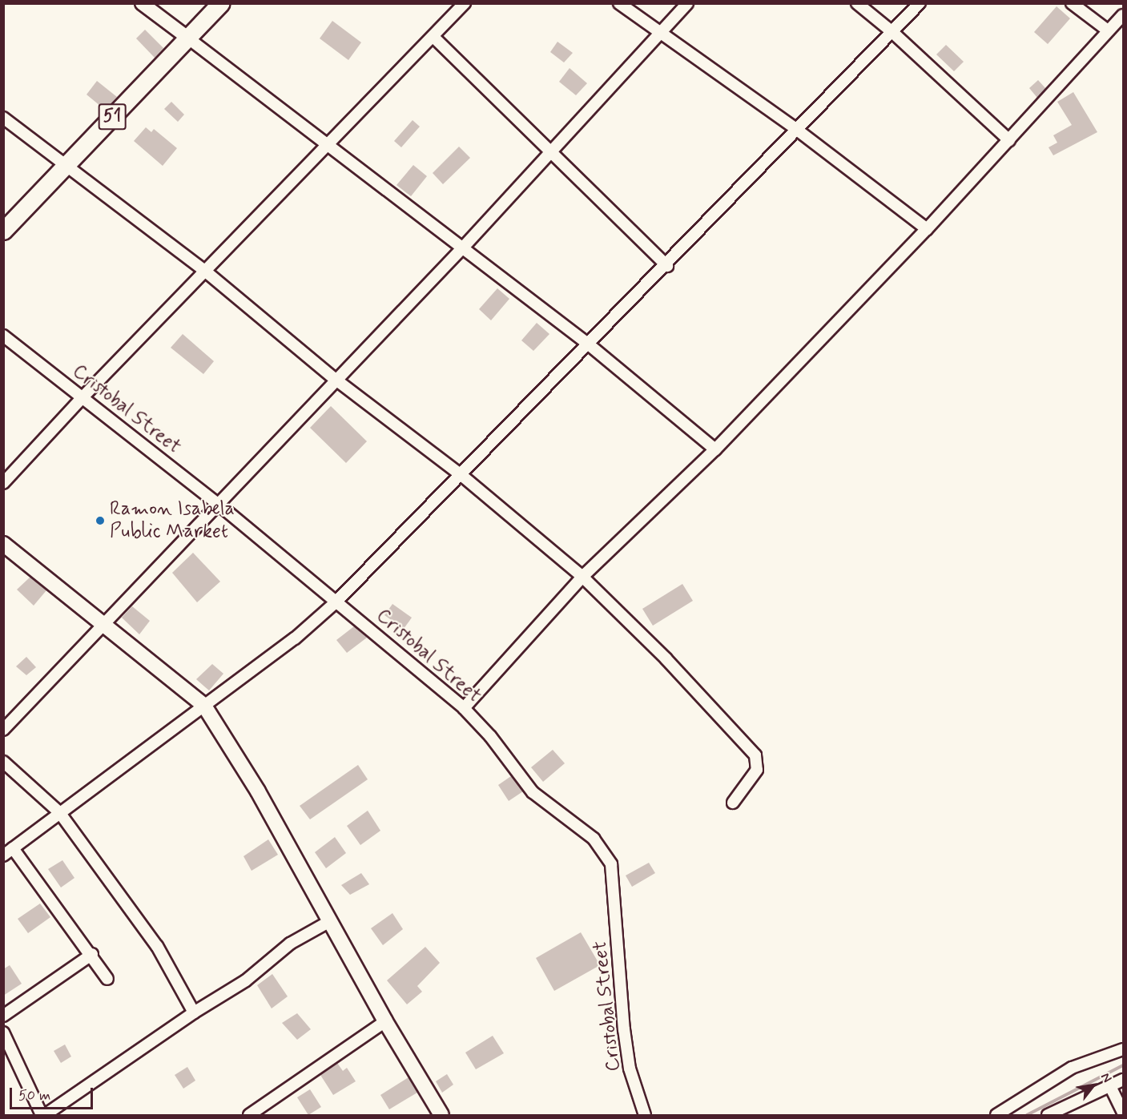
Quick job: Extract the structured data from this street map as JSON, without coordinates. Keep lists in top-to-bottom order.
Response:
{
  "streets": {
    "highway": ["51"],
    "street": ["Cristobal Street"]
  },
  "places": ["Ramon Isabela Public Market"],
  "scale_bar": "50 m",
  "north": "top right"
}
